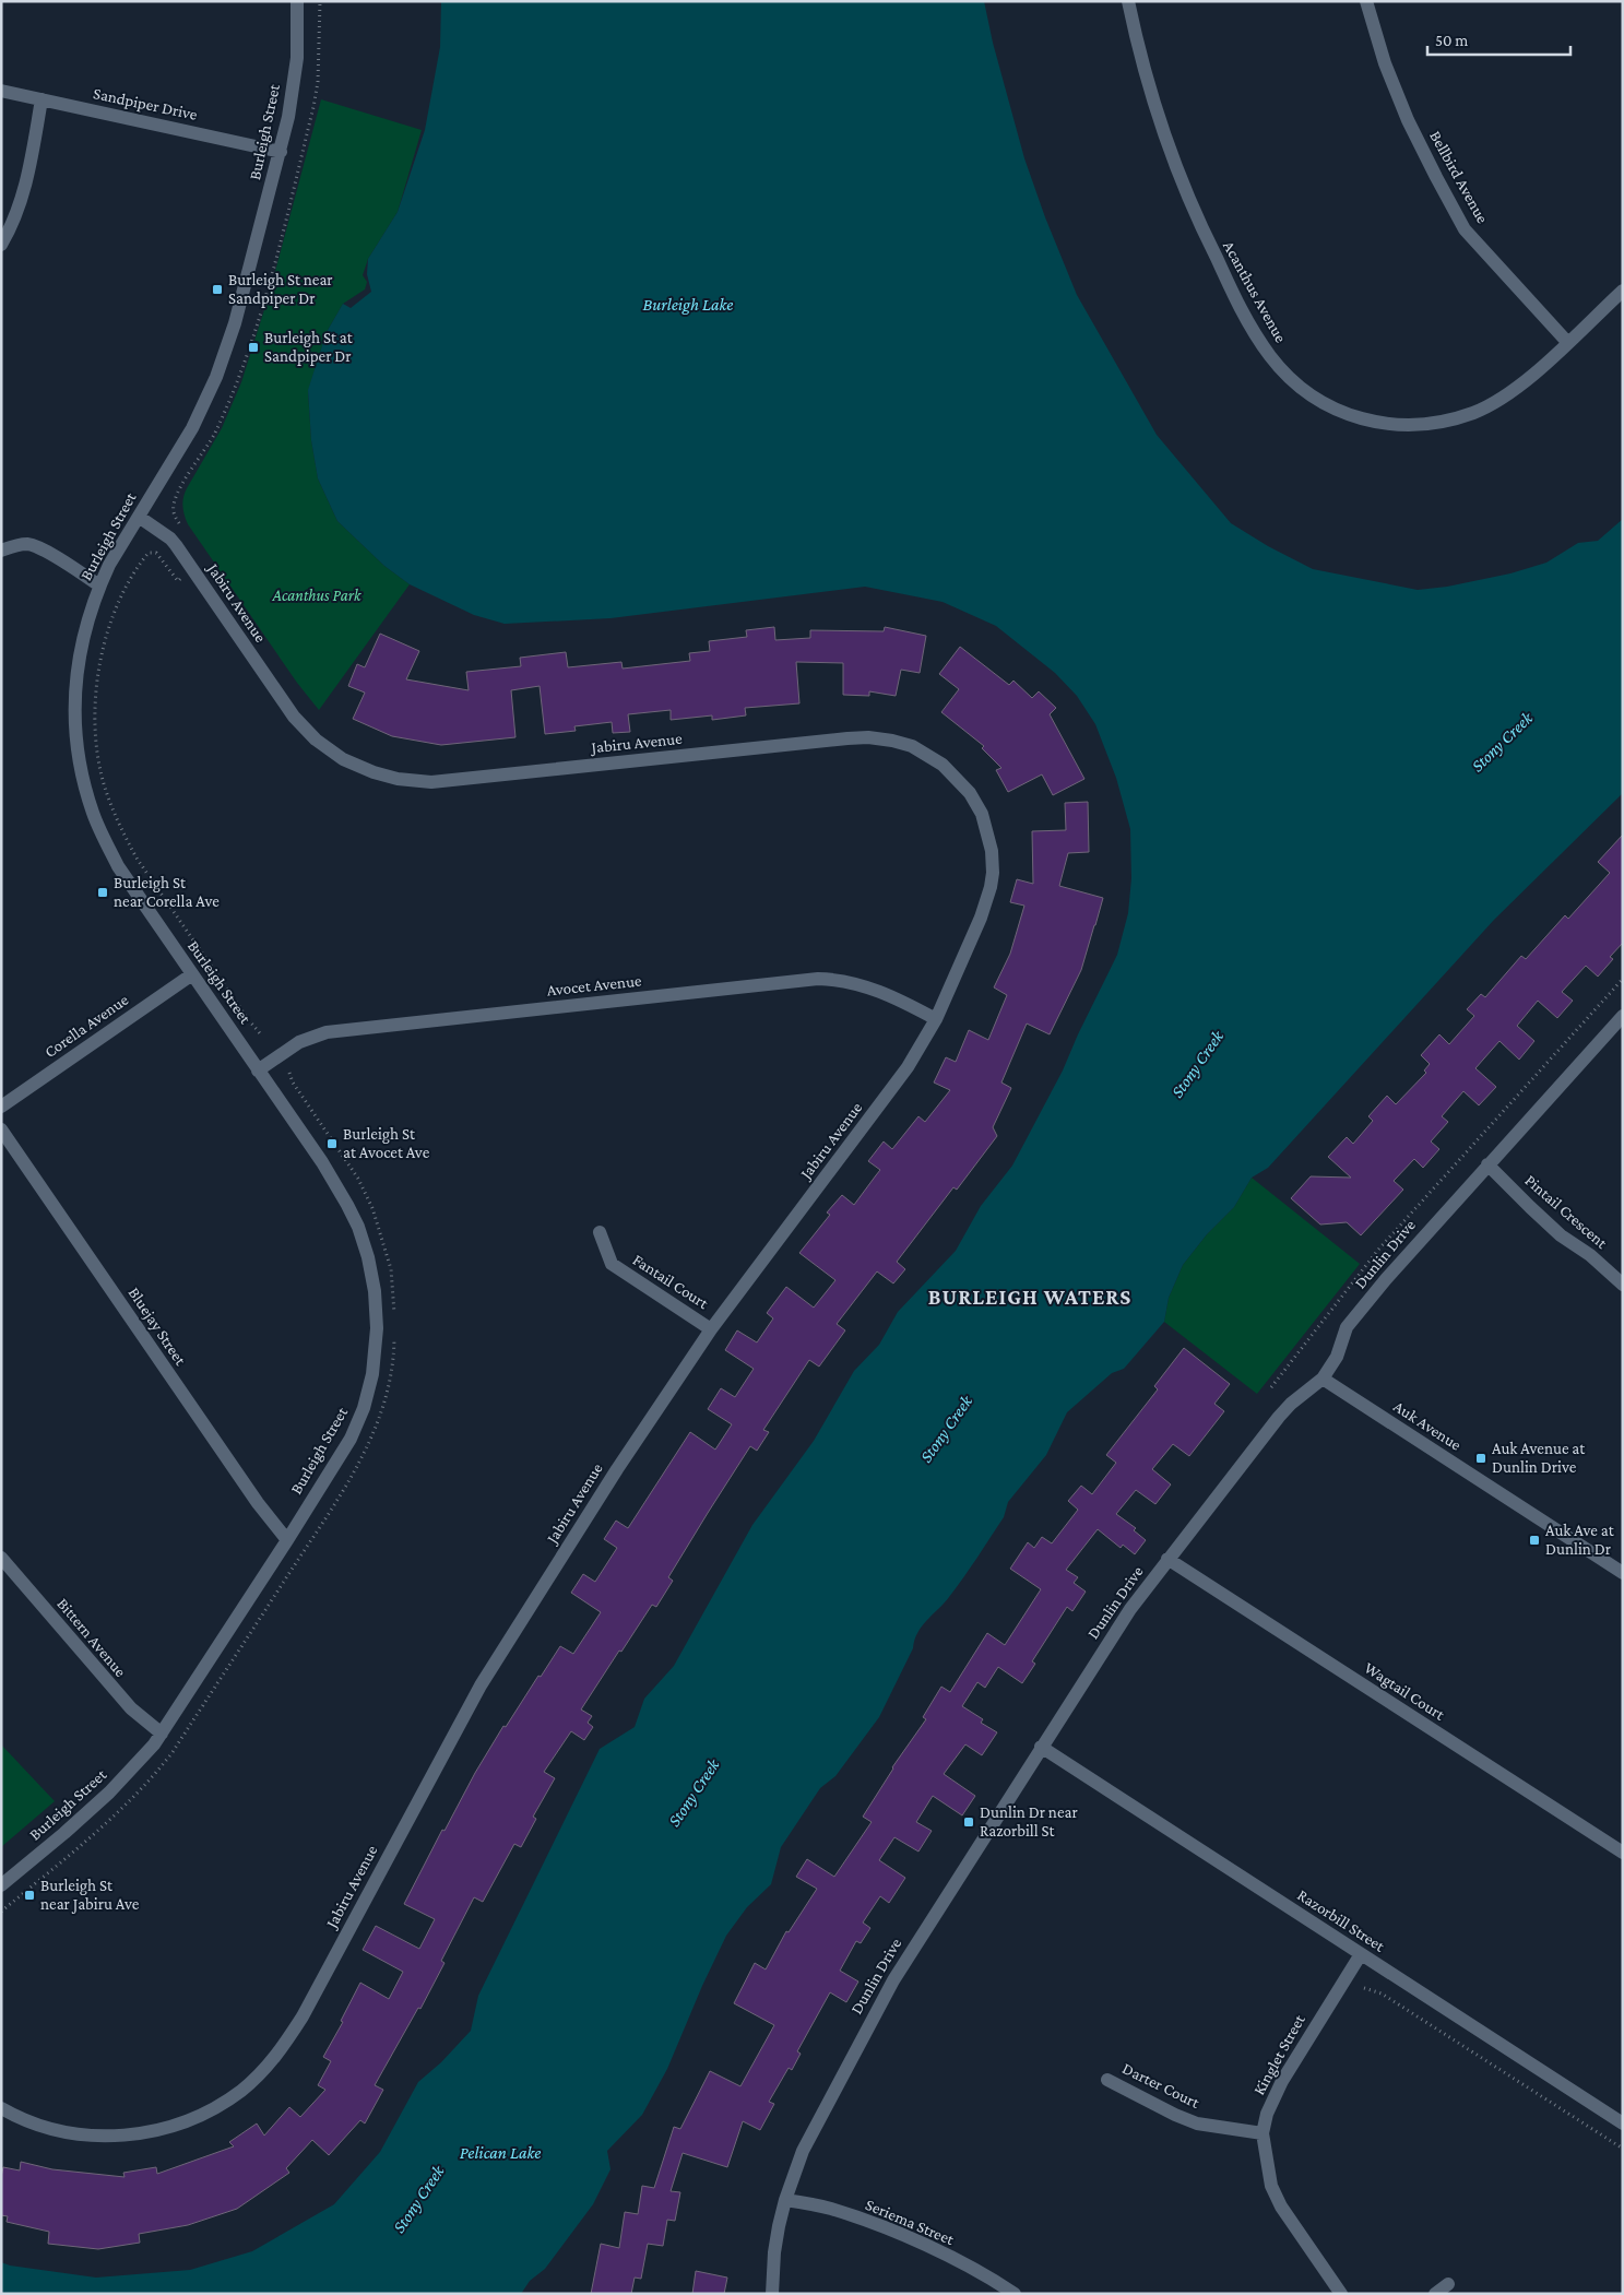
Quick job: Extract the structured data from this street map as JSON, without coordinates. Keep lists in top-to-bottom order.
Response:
{
  "streets": {
    "street": [
      "Sandpiper Drive",
      "Burleigh Street",
      "Bellbird Avenue",
      "Acanthus Avenue",
      "Jabiru Avenue",
      "Avocet Avenue",
      "Corella Avenue",
      "Pintail Crescent",
      "Dunlin Drive",
      "Fantail Court",
      "Bluejay Street",
      "Auk Avenue",
      "Bittern Avenue",
      "Wagtail Court",
      "Razorbill Street",
      "Kinglet Street",
      "Darter Court",
      "Seriema Street"
    ]
  },
  "crossings": [
    ["Sandpiper Drive", "Burleigh Street"],
    ["Burleigh Street", "Jabiru Avenue"],
    ["Burleigh Street", "Avocet Avenue"],
    ["Burleigh Street", "Corella Avenue"],
    ["Burleigh Street", "Bluejay Street"],
    ["Burleigh Street", "Bittern Avenue"],
    ["Bellbird Avenue", "Acanthus Avenue"],
    ["Jabiru Avenue", "Avocet Avenue"],
    ["Jabiru Avenue", "Fantail Court"],
    ["Pintail Crescent", "Dunlin Drive"],
    ["Dunlin Drive", "Auk Avenue"],
    ["Dunlin Drive", "Wagtail Court"],
    ["Dunlin Drive", "Razorbill Street"],
    ["Dunlin Drive", "Seriema Street"],
    ["Razorbill Street", "Kinglet Street"],
    ["Kinglet Street", "Darter Court"]
  ],
  "districts": ["BURLEIGH WATERS"],
  "water": ["Burleigh Lake", "Stony Creek", "Pelican Lake"],
  "parks": ["Acanthus Park"],
  "places": {
    "transit": [
      "Burleigh St near Sandpiper Dr",
      "Burleigh St at Sandpiper Dr",
      "Burleigh St near Corella Ave",
      "Burleigh St at Avocet Ave",
      "Auk Avenue at Dunlin Drive",
      "Auk Ave at Dunlin Dr",
      "Dunlin Dr near Razorbill St",
      "Burleigh St near Jabiru Ave"
    ]
  },
  "scale_bar": "50 m"
}
